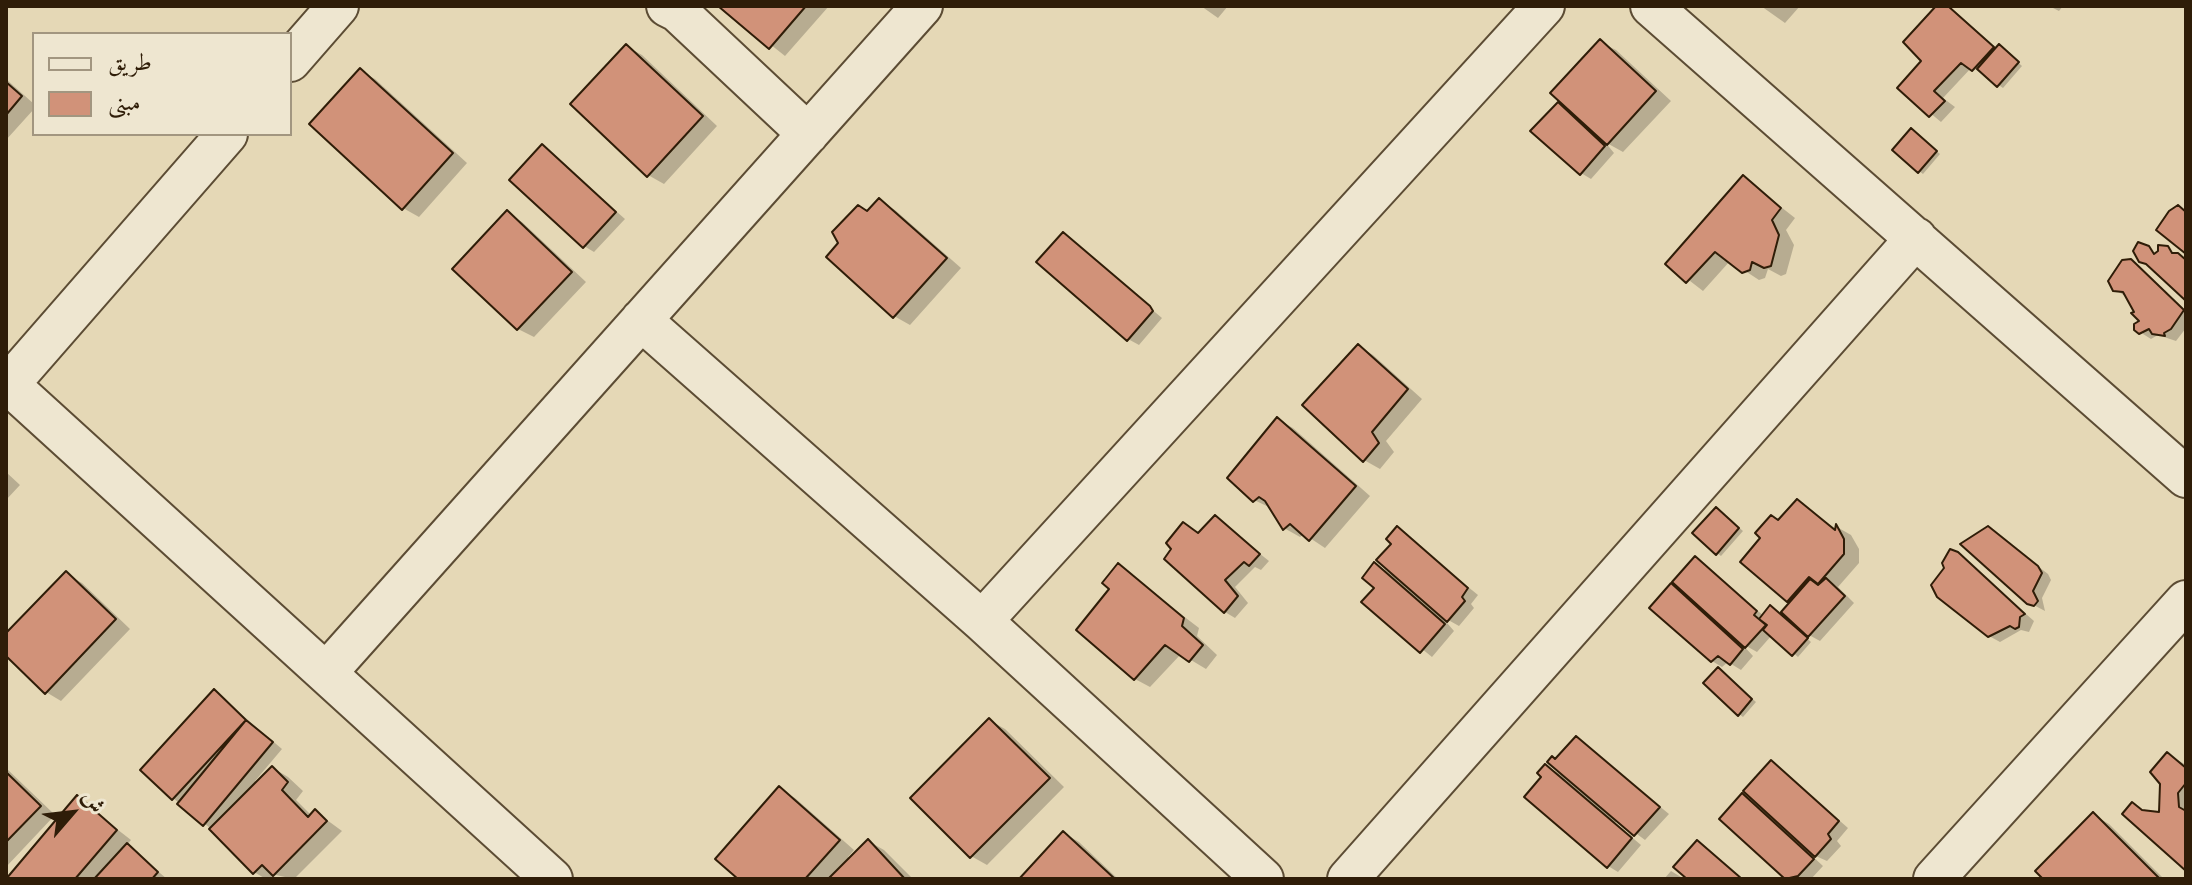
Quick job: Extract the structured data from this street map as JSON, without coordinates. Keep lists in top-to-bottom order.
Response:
{
  "legend": ["طريق", "مبنى"],
  "north": "top right"
}
